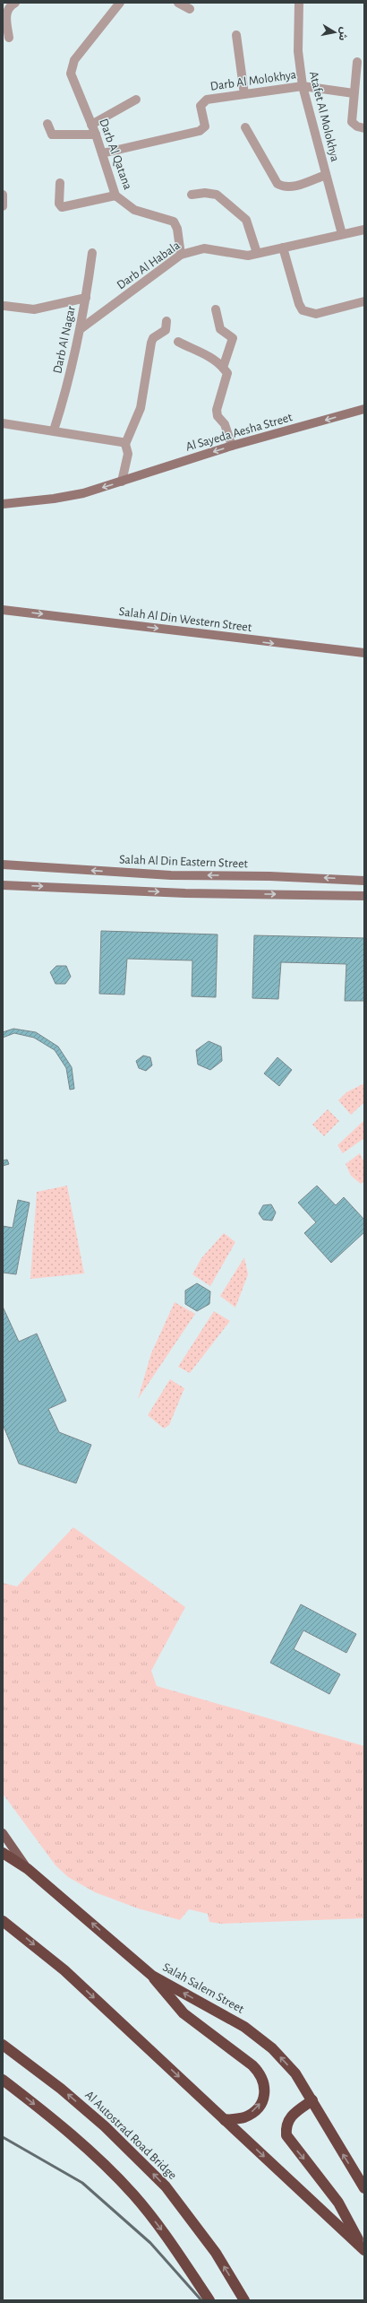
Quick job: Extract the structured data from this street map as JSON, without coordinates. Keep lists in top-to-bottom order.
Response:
{
  "streets": {
    "highway": ["Salah Salem Street", "Al Autostrad Road Bridge"],
    "main road": ["Al Sayeda Aesha Street", "Salah Al Din Western Street", "Salah Al Din Eastern Street"],
    "street": [
      "Darb Al Molokhya",
      "Atafet Al Molokhya",
      "Darb Al Qatana",
      "Darb Al Habala",
      "Darb Al Nagar"
    ]
  },
  "crossings": [
    ["Darb Al Molokhya", "Atafet Al Molokhya"],
    ["Darb Al Molokhya", "Darb Al Qatana"],
    ["Atafet Al Molokhya", "Darb Al Habala"],
    ["Darb Al Qatana", "Darb Al Habala"],
    ["Darb Al Habala", "Darb Al Nagar"]
  ],
  "one_way": ["Al Sayeda Aesha Street", "Salah Al Din Western Street", "Salah Salem Street"],
  "north": "right"
}
